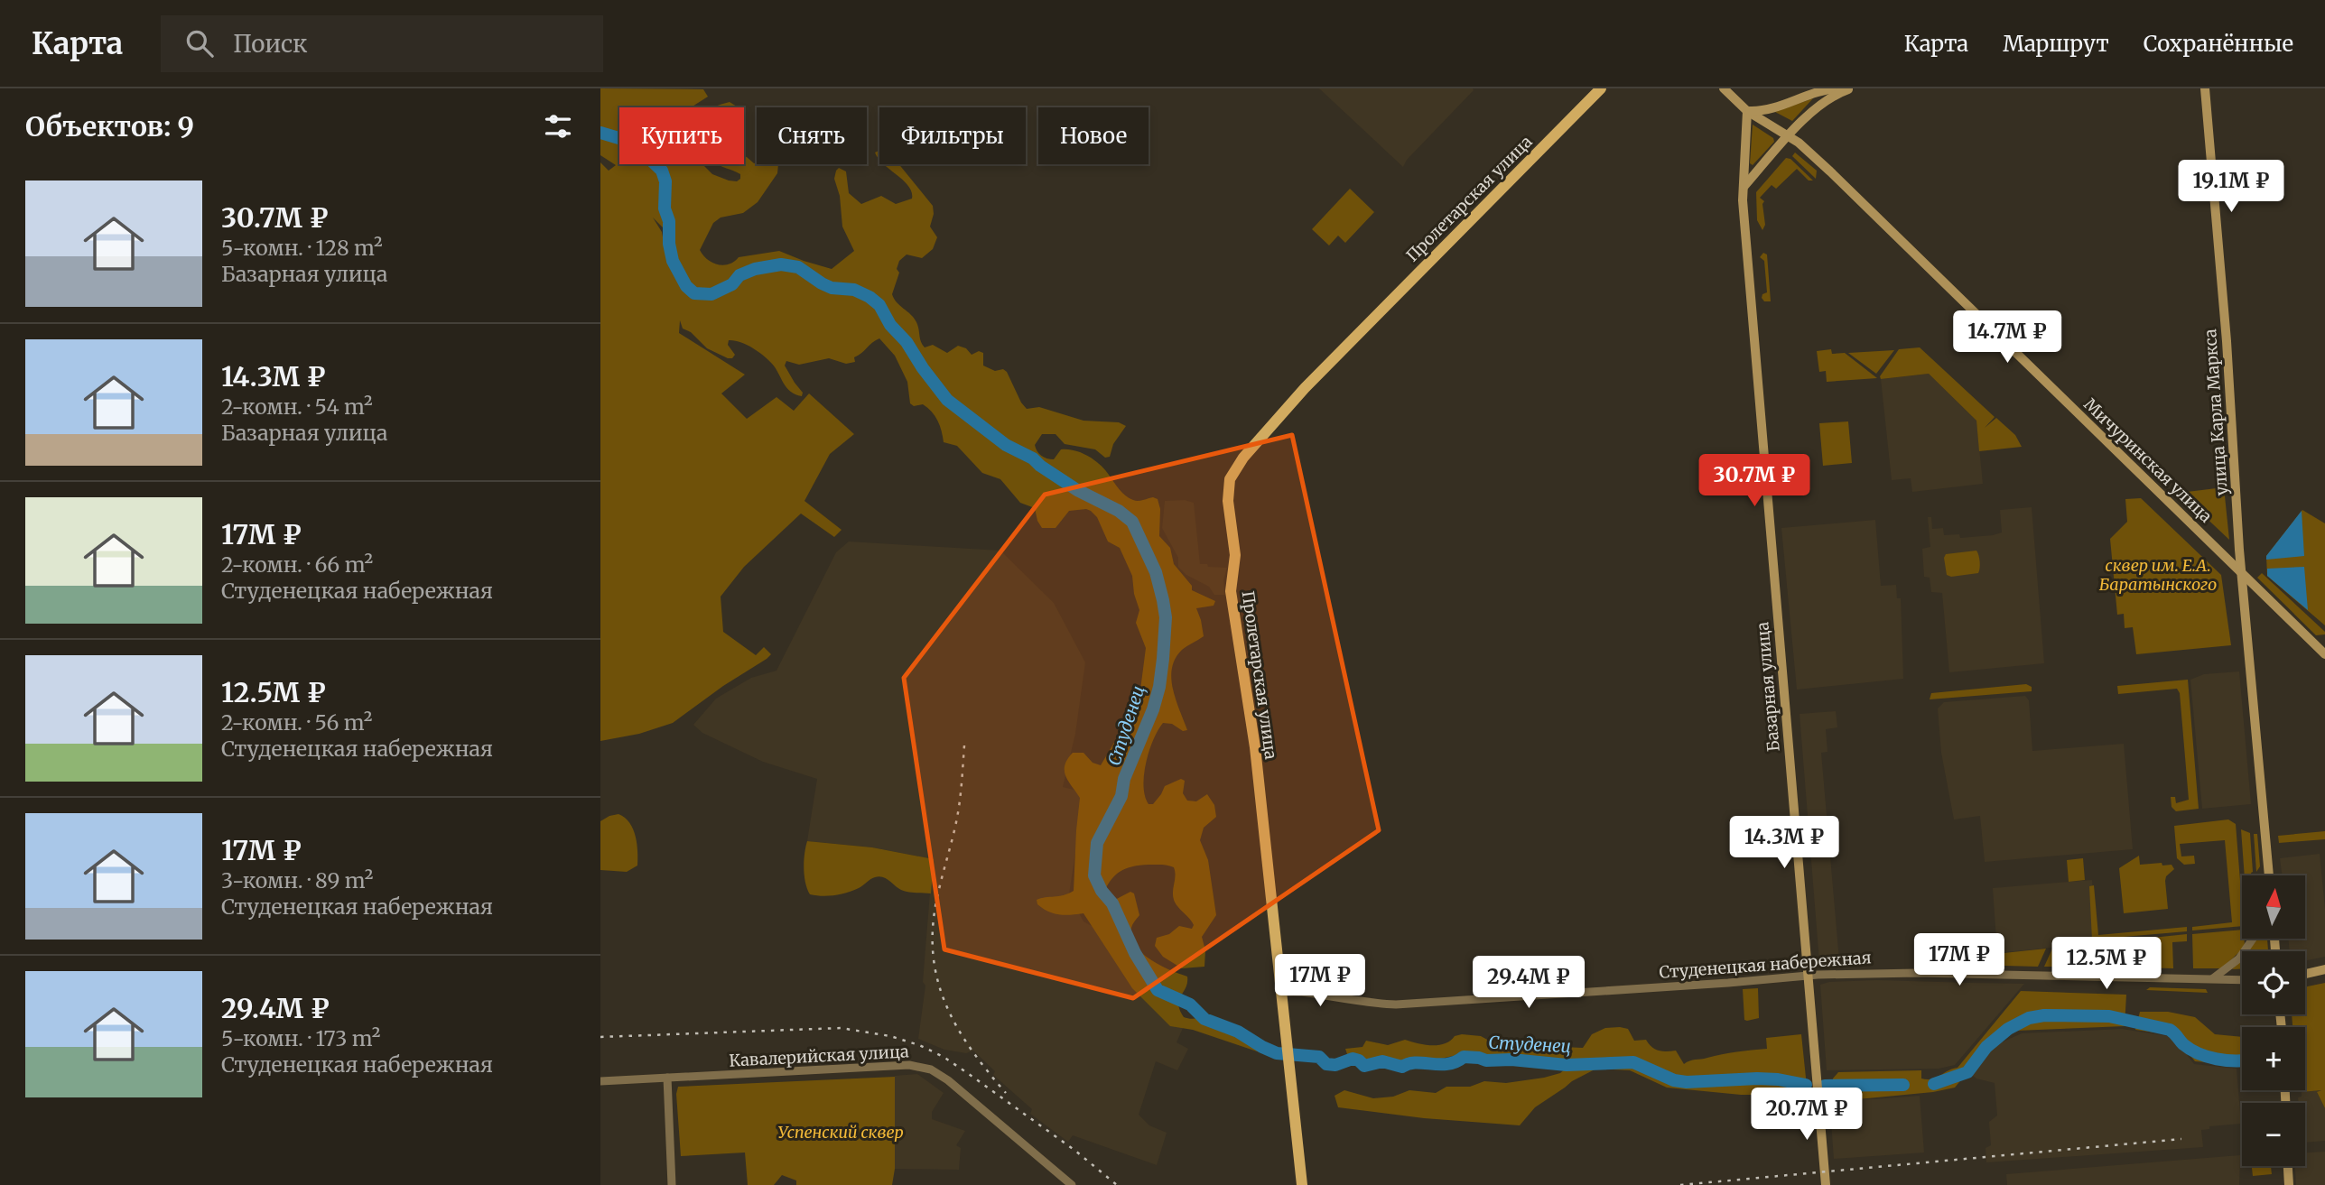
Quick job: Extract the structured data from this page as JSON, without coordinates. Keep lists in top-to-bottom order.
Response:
{
  "streets": {
    "main road": [
      "Пролетарская улица",
      "улица Карла Маркса",
      "Мичуринская улица",
      "Базарная улица"
    ],
    "street": ["Студенецкая набережная", "Кавалерийская улица"]
  },
  "crossings": [
    ["Пролетарская улица", "Студенецкая набережная"],
    ["улица Карла Маркса", "Мичуринская улица"],
    ["Мичуринская улица", "Базарная улица"],
    ["Базарная улица", "Студенецкая набережная"]
  ],
  "water": ["Студенец"],
  "parks": ["сквер им. Е.А. Баратынского", "Успенский сквер"],
  "north": "top",
  "page": {
    "header": "Карта",
    "search": "Поиск",
    "nav": ["Карта", "Маршрут", "Сохранённые"],
    "heading": "Объектов: 9",
    "chip": [
      "Купить",
      "Снять",
      "Фильтры",
      "Новое"
    ],
    "price": [
      "19.1M ₽",
      "14.7M ₽",
      "30.7M ₽",
      "14.3M ₽",
      "17M ₽",
      "12.5M ₽",
      "17M ₽",
      "29.4M ₽",
      "20.7M ₽"
    ],
    "list": [
      {
        "name": "30.7M ₽",
        "note": "5-комн. · 128 m² · Базарная улица"
      },
      {
        "name": "14.3M ₽",
        "note": "2-комн. · 54 m² · Базарная улица"
      },
      {
        "name": "17M ₽",
        "note": "2-комн. · 66 m² · Студенецкая набережная"
      },
      {
        "name": "12.5M ₽",
        "note": "2-комн. · 56 m² · Студенецкая набережная"
      },
      {
        "name": "17M ₽",
        "note": "3-комн. · 89 m² · Студенецкая набережная"
      },
      {
        "name": "29.4M ₽",
        "note": "5-комн. · 173 m² · Студенецкая набережная"
      }
    ],
    "map_buttons": ["+", "−"]
  }
}
